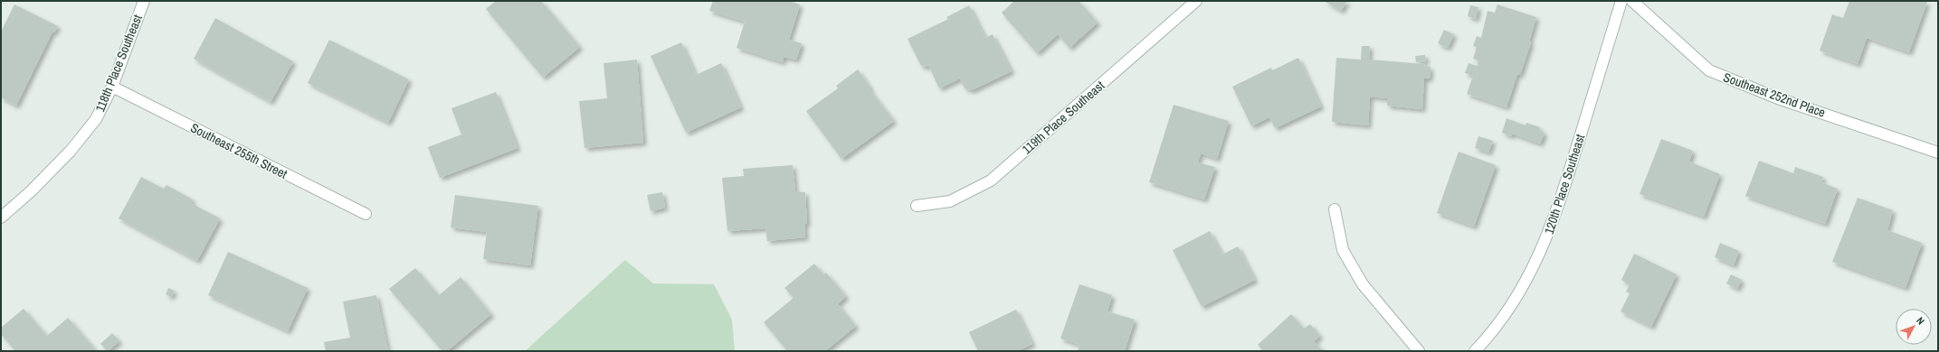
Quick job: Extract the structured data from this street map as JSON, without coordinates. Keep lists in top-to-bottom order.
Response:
{
  "streets": {
    "street": [
      "118th Place Southeast",
      "Southeast 252nd Place",
      "119th Place Southeast",
      "Southeast 255th Street",
      "120th Place Southeast"
    ]
  },
  "crossings": [
    ["118th Place Southeast", "Southeast 255th Street"]
  ],
  "north": "top right"
}
